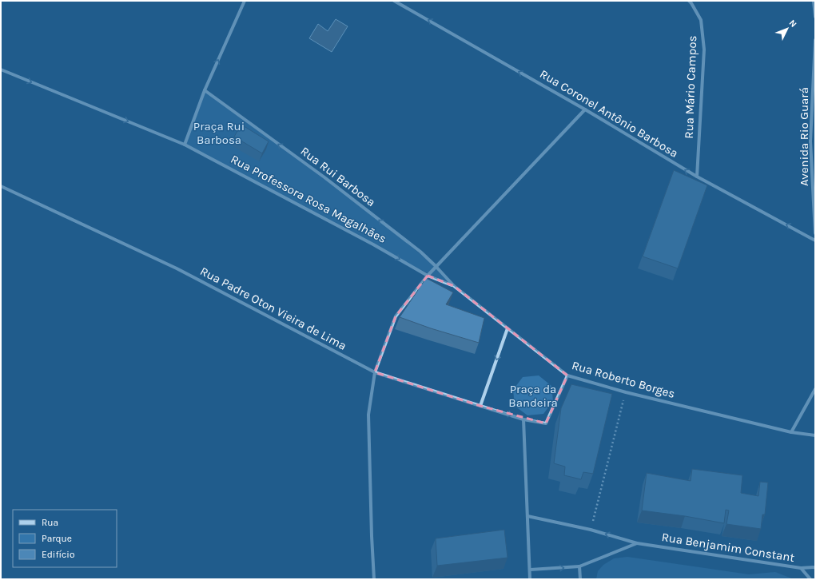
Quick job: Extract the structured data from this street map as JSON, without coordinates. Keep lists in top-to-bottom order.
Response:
{
  "streets": {
    "street": [
      "Rua Mário Campos",
      "Rua Coronel Antônio Barbosa",
      "Avenida Rio Guará",
      "Rua Rui Barbosa",
      "Rua Professora Rosa Magalhães",
      "Rua Padre Oton Vieira de Lima",
      "Rua Roberto Borges",
      "Rua Benjamim Constant"
    ]
  },
  "crossings": [
    ["Rua Mário Campos", "Rua Coronel Antônio Barbosa"],
    ["Rua Rui Barbosa", "Rua Professora Rosa Magalhães"],
    ["Rua Rui Barbosa", "Rua Roberto Borges"],
    ["Rua Professora Rosa Magalhães", "Rua Roberto Borges"],
    ["Rua Padre Oton Vieira de Lima", "Rua Roberto Borges"]
  ],
  "one_way": ["Rua Coronel Antônio Barbosa", "Rua Rui Barbosa", "Rua Professora Rosa Magalhães"],
  "parks": ["Praça Rui Barbosa", "Praça da Bandeira"],
  "legend": ["Rua", "Parque", "Edifício"],
  "north": "top right"
}
